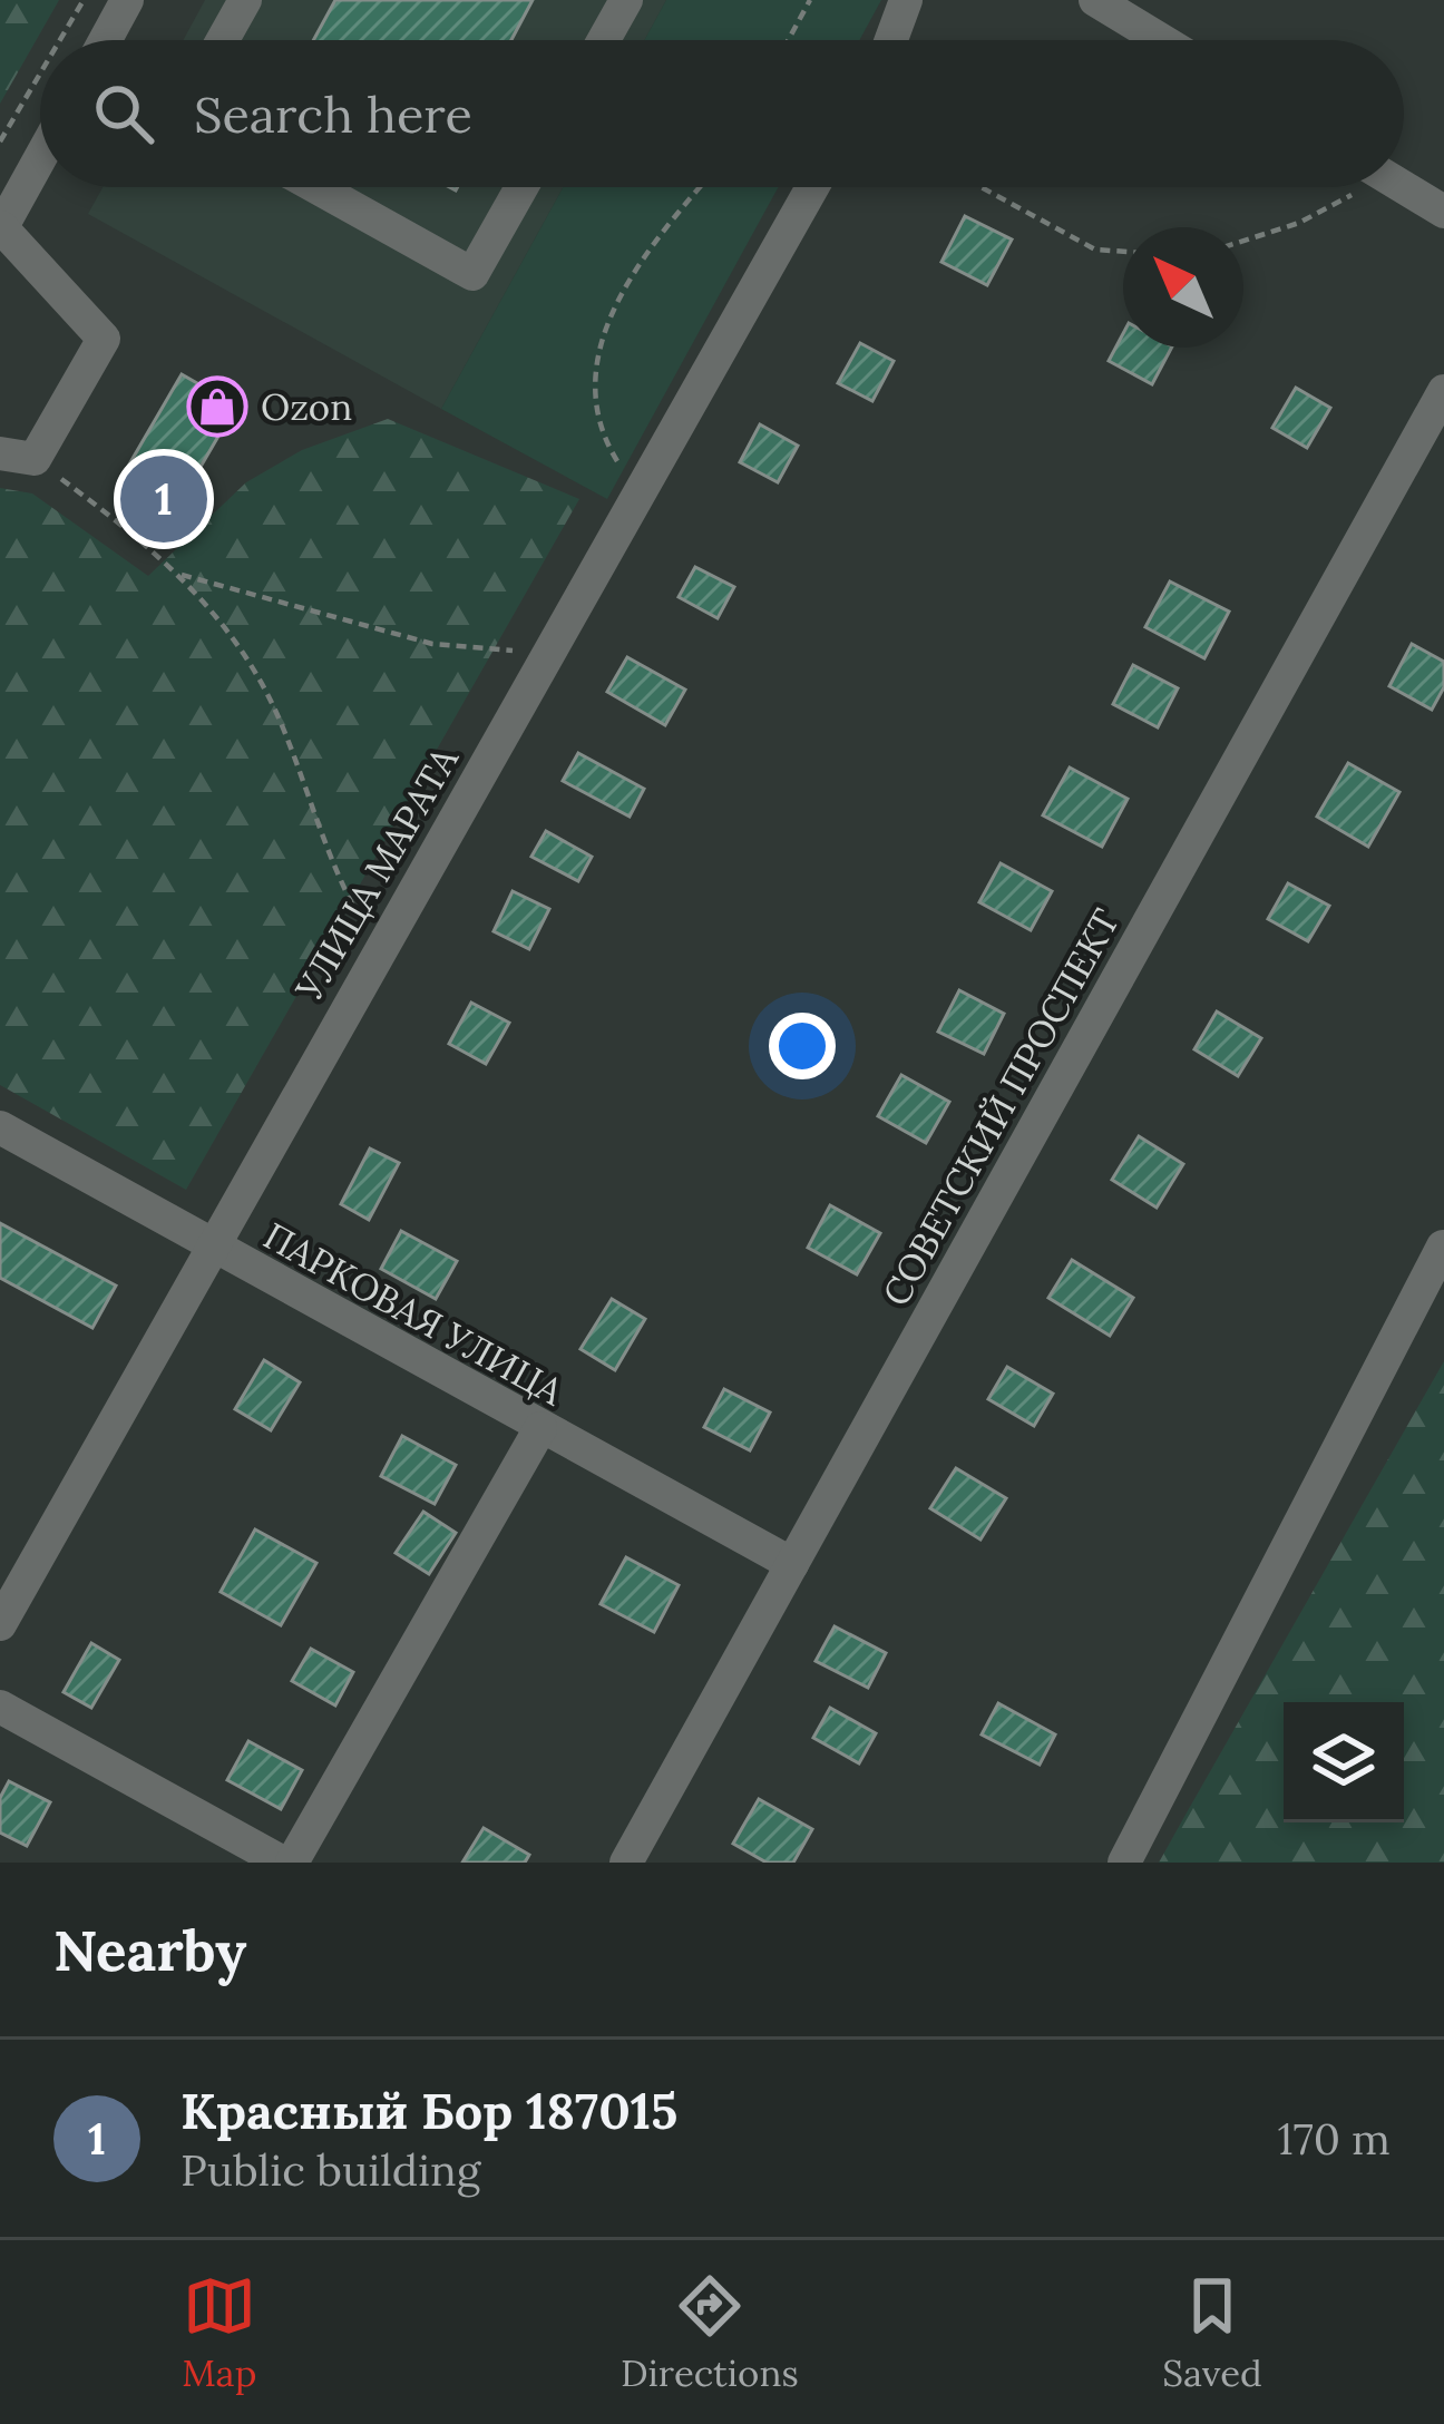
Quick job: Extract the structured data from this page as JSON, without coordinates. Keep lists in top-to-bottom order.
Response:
{
  "streets": {
    "street": ["УЛИЦА МАРАТА", "СОВЕТСКИЙ ПРОСПЕКТ", "ПАРКОВАЯ УЛИЦА"]
  },
  "crossings": [
    ["УЛИЦА МАРАТА", "ПАРКОВАЯ УЛИЦА"],
    ["СОВЕТСКИЙ ПРОСПЕКТ", "ПАРКОВАЯ УЛИЦА"]
  ],
  "places": {
    "shop": ["Ozon"]
  },
  "north": "top left",
  "page": {
    "search": "Search here",
    "pins": "1",
    "heading": "Nearby",
    "list": [
      {
        "mark": "1",
        "name": "Красный Бор 187015",
        "note": "Public building",
        "value": "170 m"
      }
    ],
    "nav": ["Map", "Directions", "Saved"]
  }
}
